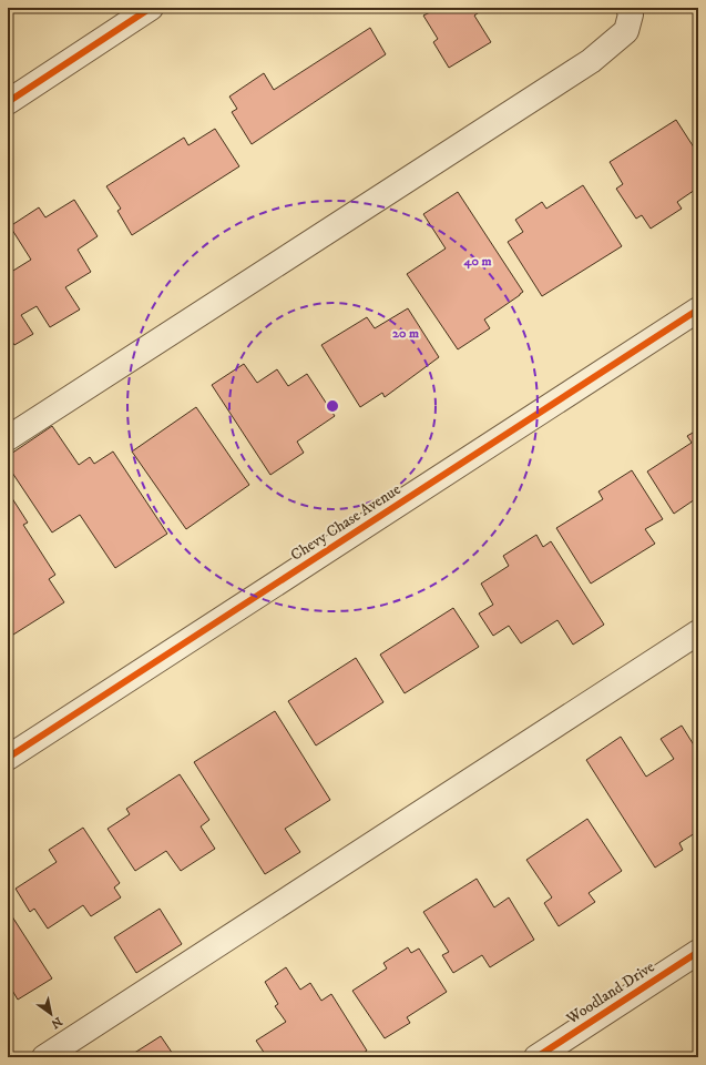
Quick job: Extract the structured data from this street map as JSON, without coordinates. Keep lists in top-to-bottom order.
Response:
{
  "streets": {
    "street": ["Chevy Chase Avenue", "Woodland Drive"]
  },
  "north": "bottom right",
  "rings": ["40 m", "20 m"]
}
